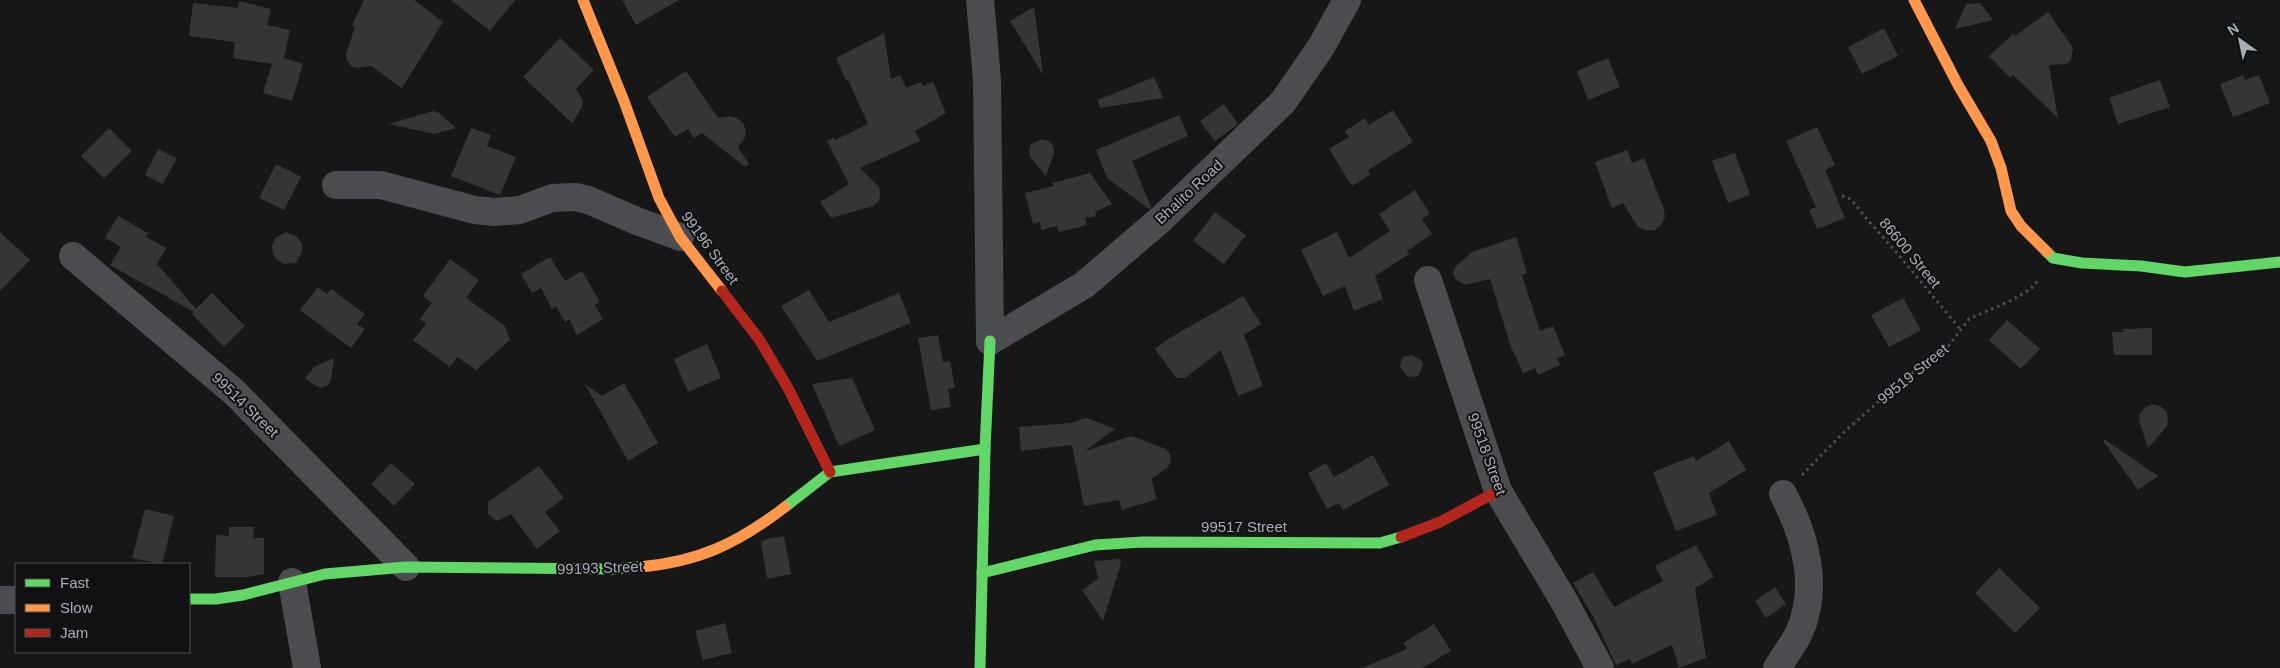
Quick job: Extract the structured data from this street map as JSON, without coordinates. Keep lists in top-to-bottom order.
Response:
{
  "streets": {
    "street": [
      "Bhalito Road",
      "99196 Street",
      "99514 Street",
      "99518 Street",
      "99517 Street",
      "99193 Street"
    ],
    "path": ["86600 Street", "99519 Street"]
  },
  "crossings": [
    ["99196 Street", "99193 Street"],
    ["86600 Street", "99519 Street"],
    ["99514 Street", "99193 Street"],
    ["99518 Street", "99517 Street"]
  ],
  "legend": ["Fast", "Slow", "Jam"],
  "north": "top left"
}
